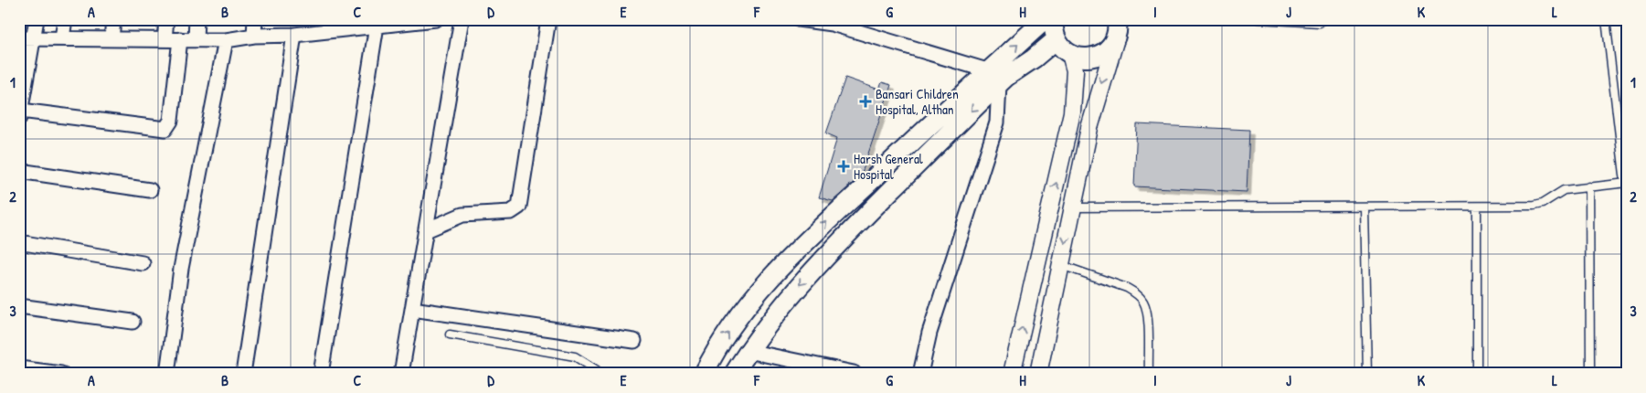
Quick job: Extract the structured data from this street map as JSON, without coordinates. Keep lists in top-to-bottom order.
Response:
{
  "places": {
    "health": ["Bansari Children Hospital, Althan", "Harsh General Hospital"]
  },
  "grid": {
    "columns": [
      "A",
      "B",
      "C",
      "D",
      "E",
      "F",
      "G",
      "H",
      "I",
      "J",
      "K",
      "L"
    ],
    "rows": ["1", "2", "3"]
  }
}
